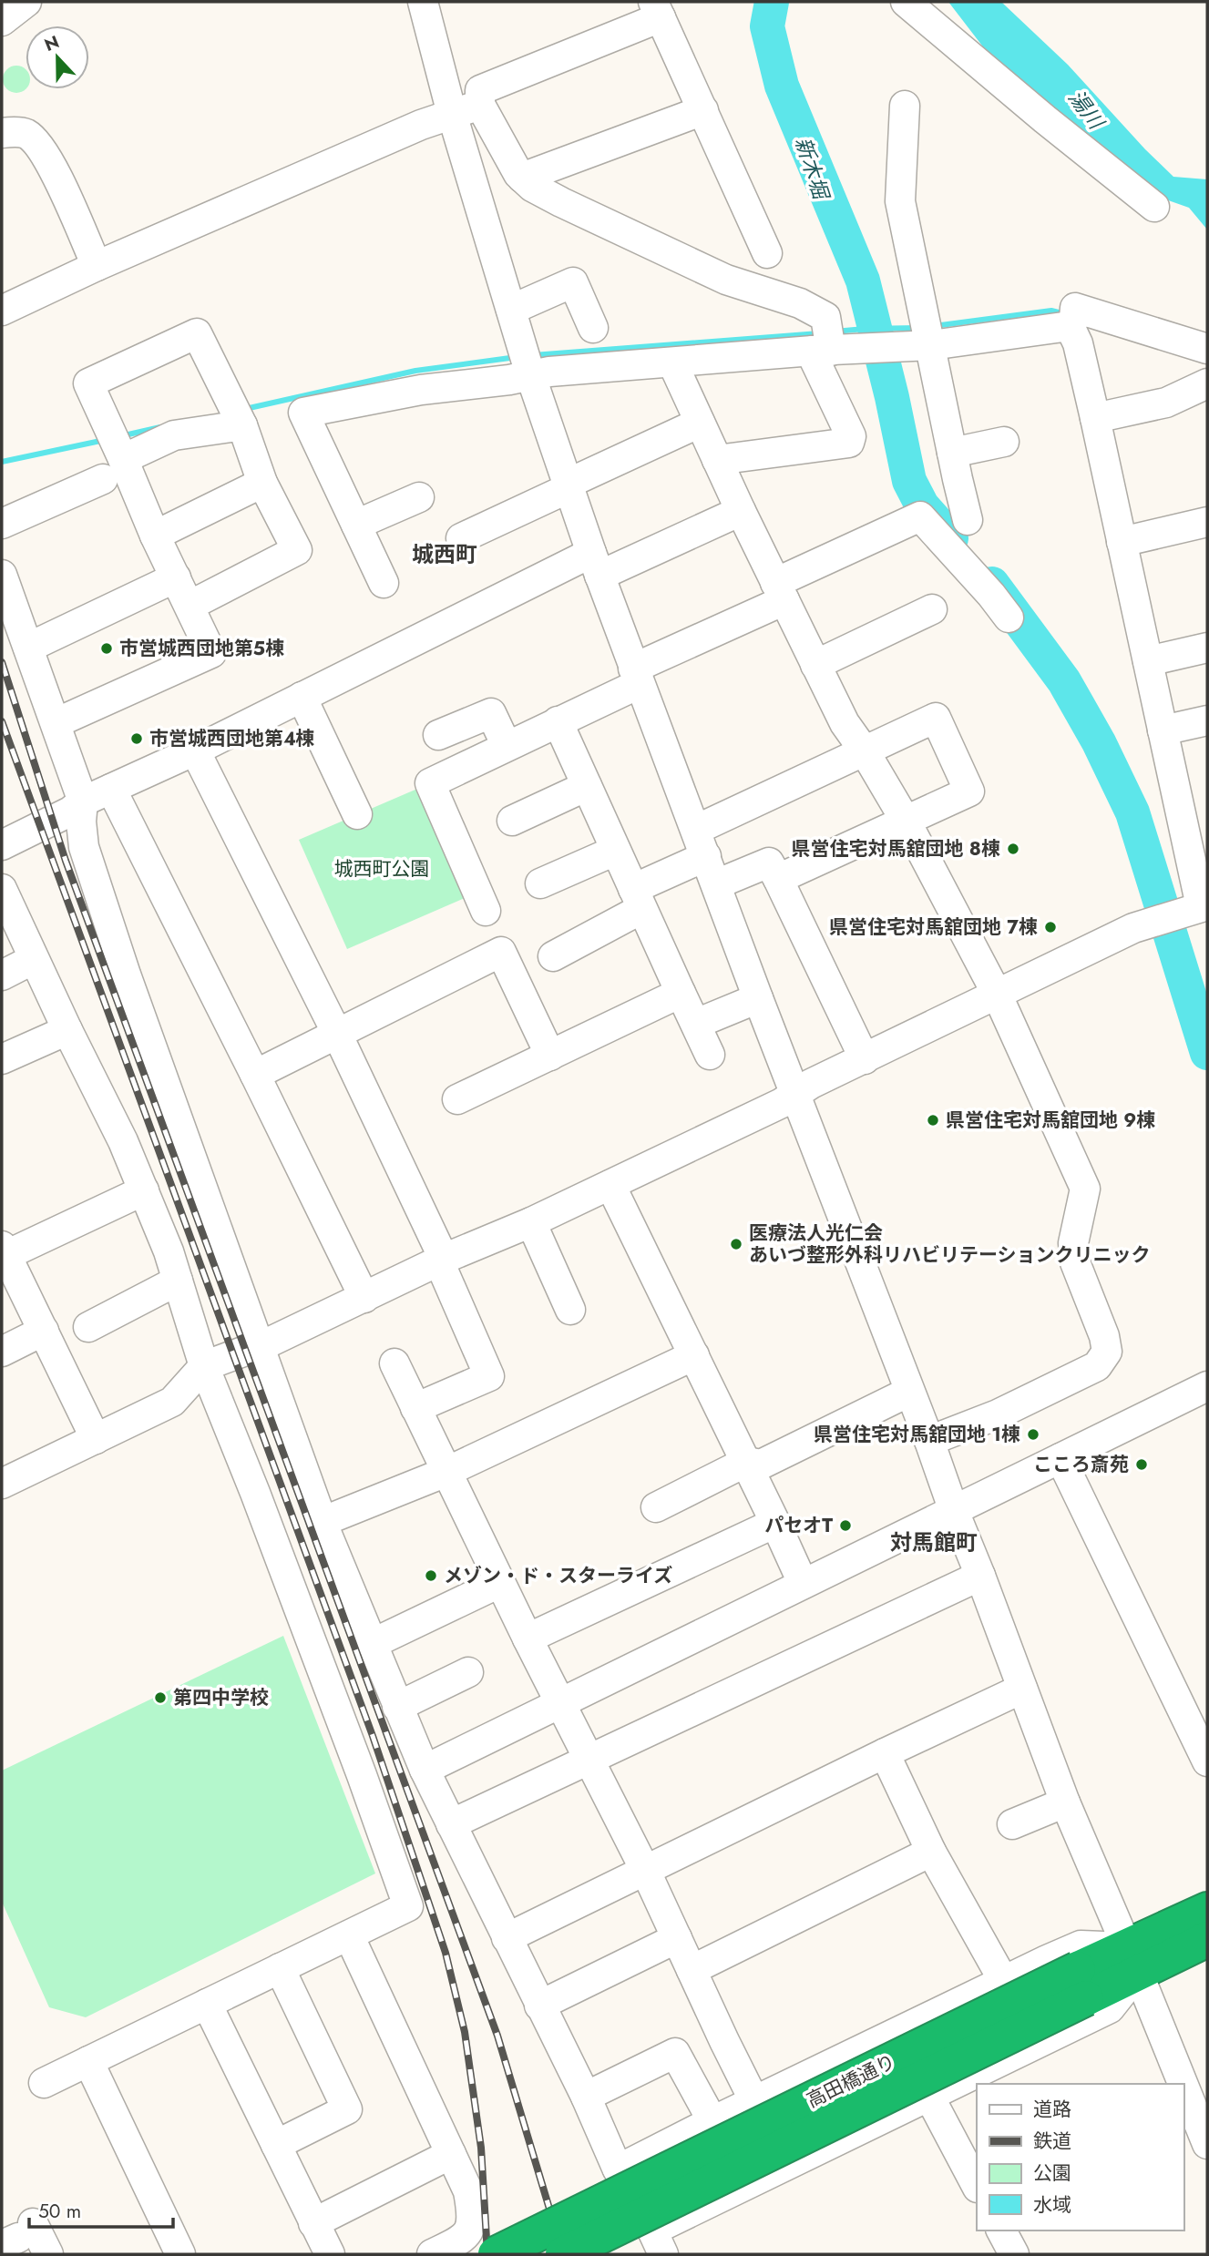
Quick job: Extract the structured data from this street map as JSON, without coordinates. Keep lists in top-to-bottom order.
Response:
{
  "streets": {
    "highway": ["高田橋通り"]
  },
  "districts": ["城西町", "対馬館町"],
  "water": ["湯川", "新木堀"],
  "parks": ["城西町公園"],
  "places": [
    "市営城西団地第５棟",
    "市営城西団地第４棟",
    "県営住宅対馬舘団地 8棟",
    "県営住宅対馬舘団地 7棟",
    "県営住宅対馬舘団地 9棟",
    "医療法人光仁会 あいづ整形外科リハビリテーションクリニック",
    "県営住宅対馬舘団地 1棟",
    "こころ斎苑",
    "パセオT",
    "メゾン・ド・スターライズ",
    "第四中学校"
  ],
  "legend": [
    "道路",
    "鉄道",
    "公園",
    "水域"
  ],
  "scale_bar": "50 m",
  "north": "top"
}
